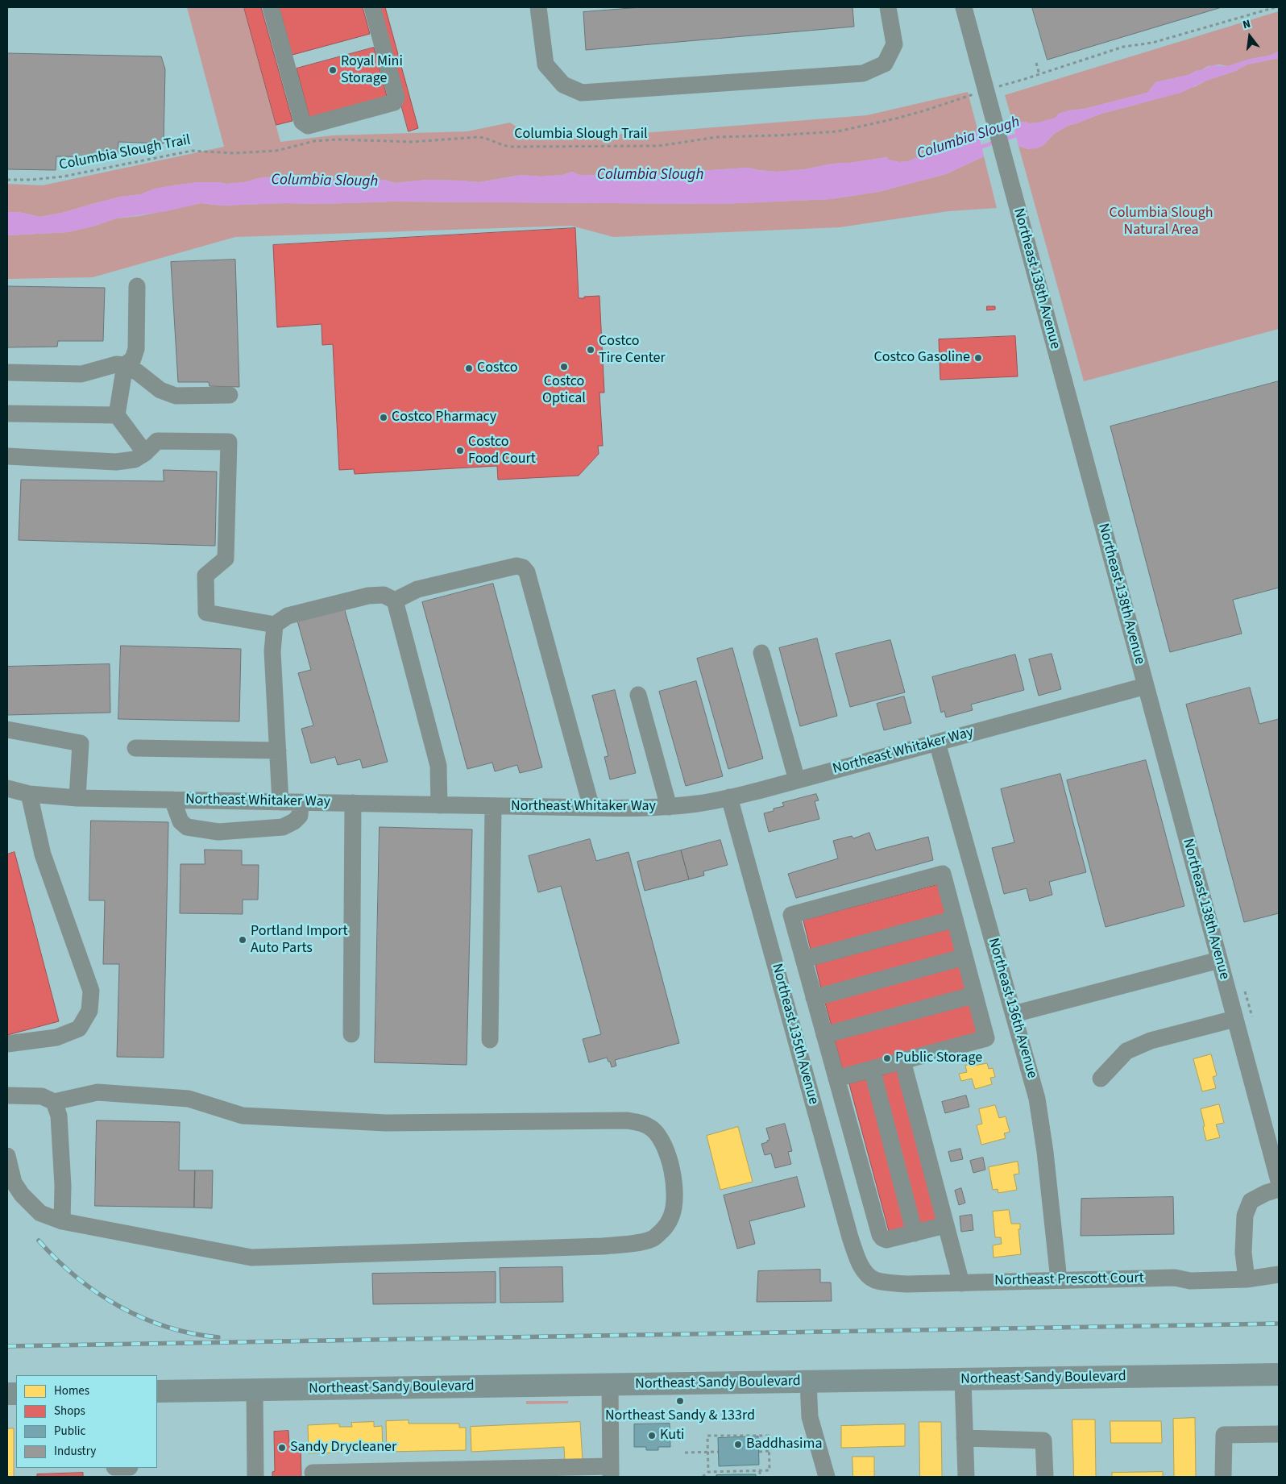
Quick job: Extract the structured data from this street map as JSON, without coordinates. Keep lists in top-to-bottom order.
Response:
{
  "streets": {
    "main road": ["Northeast Sandy Boulevard"],
    "street": [
      "Northeast 138th Avenue",
      "Northeast Whitaker Way",
      "Northeast 136th Avenue",
      "Northeast 135th Avenue",
      "Northeast Prescott Court"
    ],
    "path": ["Columbia Slough Trail"]
  },
  "crossings": [
    ["Columbia Slough Trail", "Northeast 138th Avenue"],
    ["Northeast 138th Avenue", "Northeast Whitaker Way"],
    ["Northeast Whitaker Way", "Northeast 136th Avenue"],
    ["Northeast Whitaker Way", "Northeast 135th Avenue"],
    ["Northeast 136th Avenue", "Northeast Prescott Court"],
    ["Northeast 135th Avenue", "Northeast Prescott Court"]
  ],
  "water": ["Columbia Slough"],
  "parks": ["Columbia Slough Natural Area"],
  "places": [
    "Royal Mini Storage",
    "Costco Tire Center",
    "Costco Gasoline",
    "Costco Optical",
    "Costco",
    "Costco Pharmacy",
    "Costco Food Court",
    "Portland Import Auto Parts",
    "Public Storage",
    "Northeast Sandy & 133rd",
    "Kuti",
    "Baddhasima",
    "Sandy Drycleaner"
  ],
  "legend": [
    "Homes",
    "Shops",
    "Public",
    "Industry"
  ],
  "north": "top"
}
